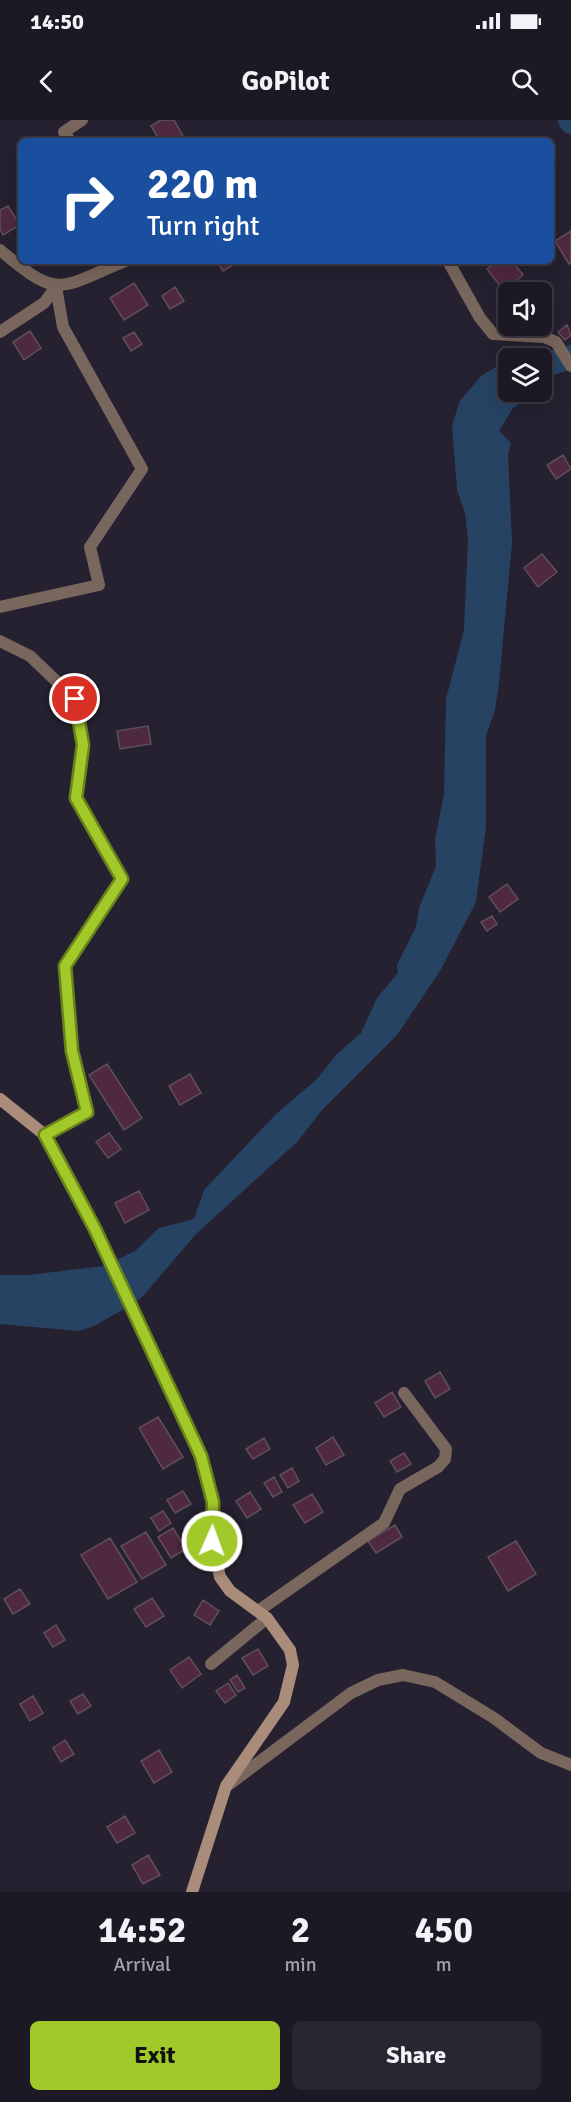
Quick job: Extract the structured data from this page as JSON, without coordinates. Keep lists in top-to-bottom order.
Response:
{
  "page": {
    "status": "14:50",
    "header": "GoPilot",
    "turn": ["220 m", "Turn right"],
    "eta": [
      "14:52",
      "Arrival",
      "2",
      "min",
      "450",
      "m"
    ],
    "buttons": ["Exit", "Share"]
  }
}
